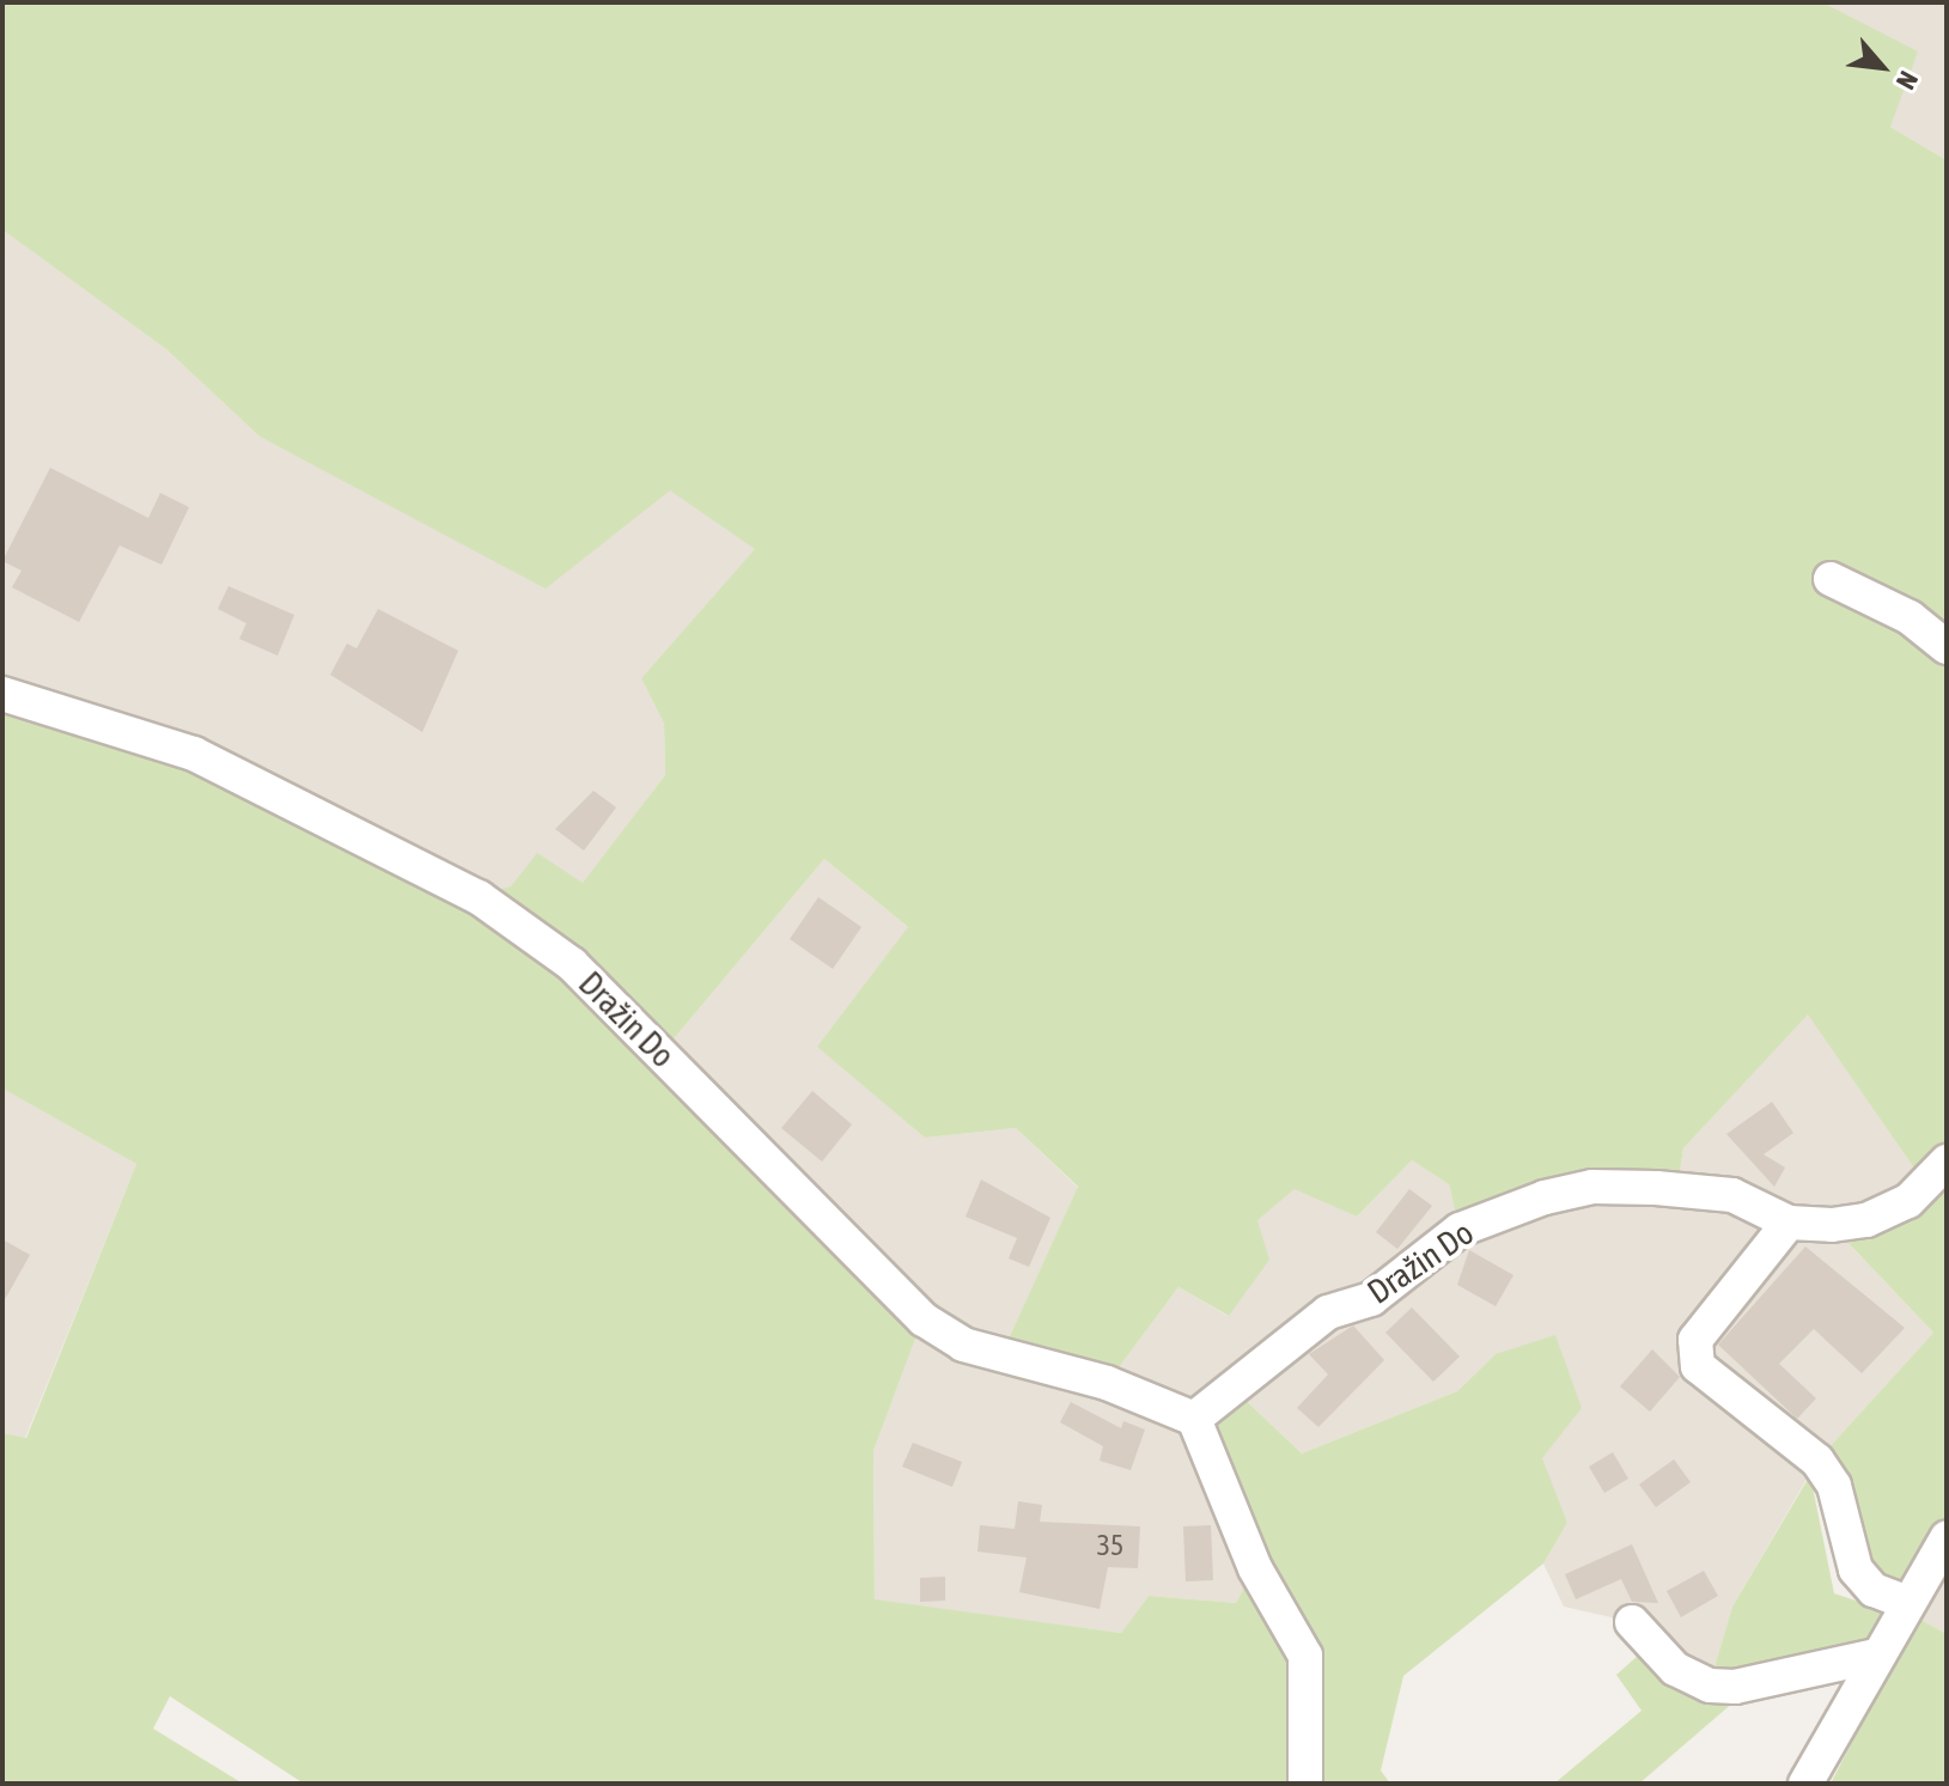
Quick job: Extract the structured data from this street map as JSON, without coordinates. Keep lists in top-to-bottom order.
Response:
{
  "streets": {
    "street": ["Dražin Do"]
  },
  "house_numbers": ["35"],
  "north": "bottom right"
}
